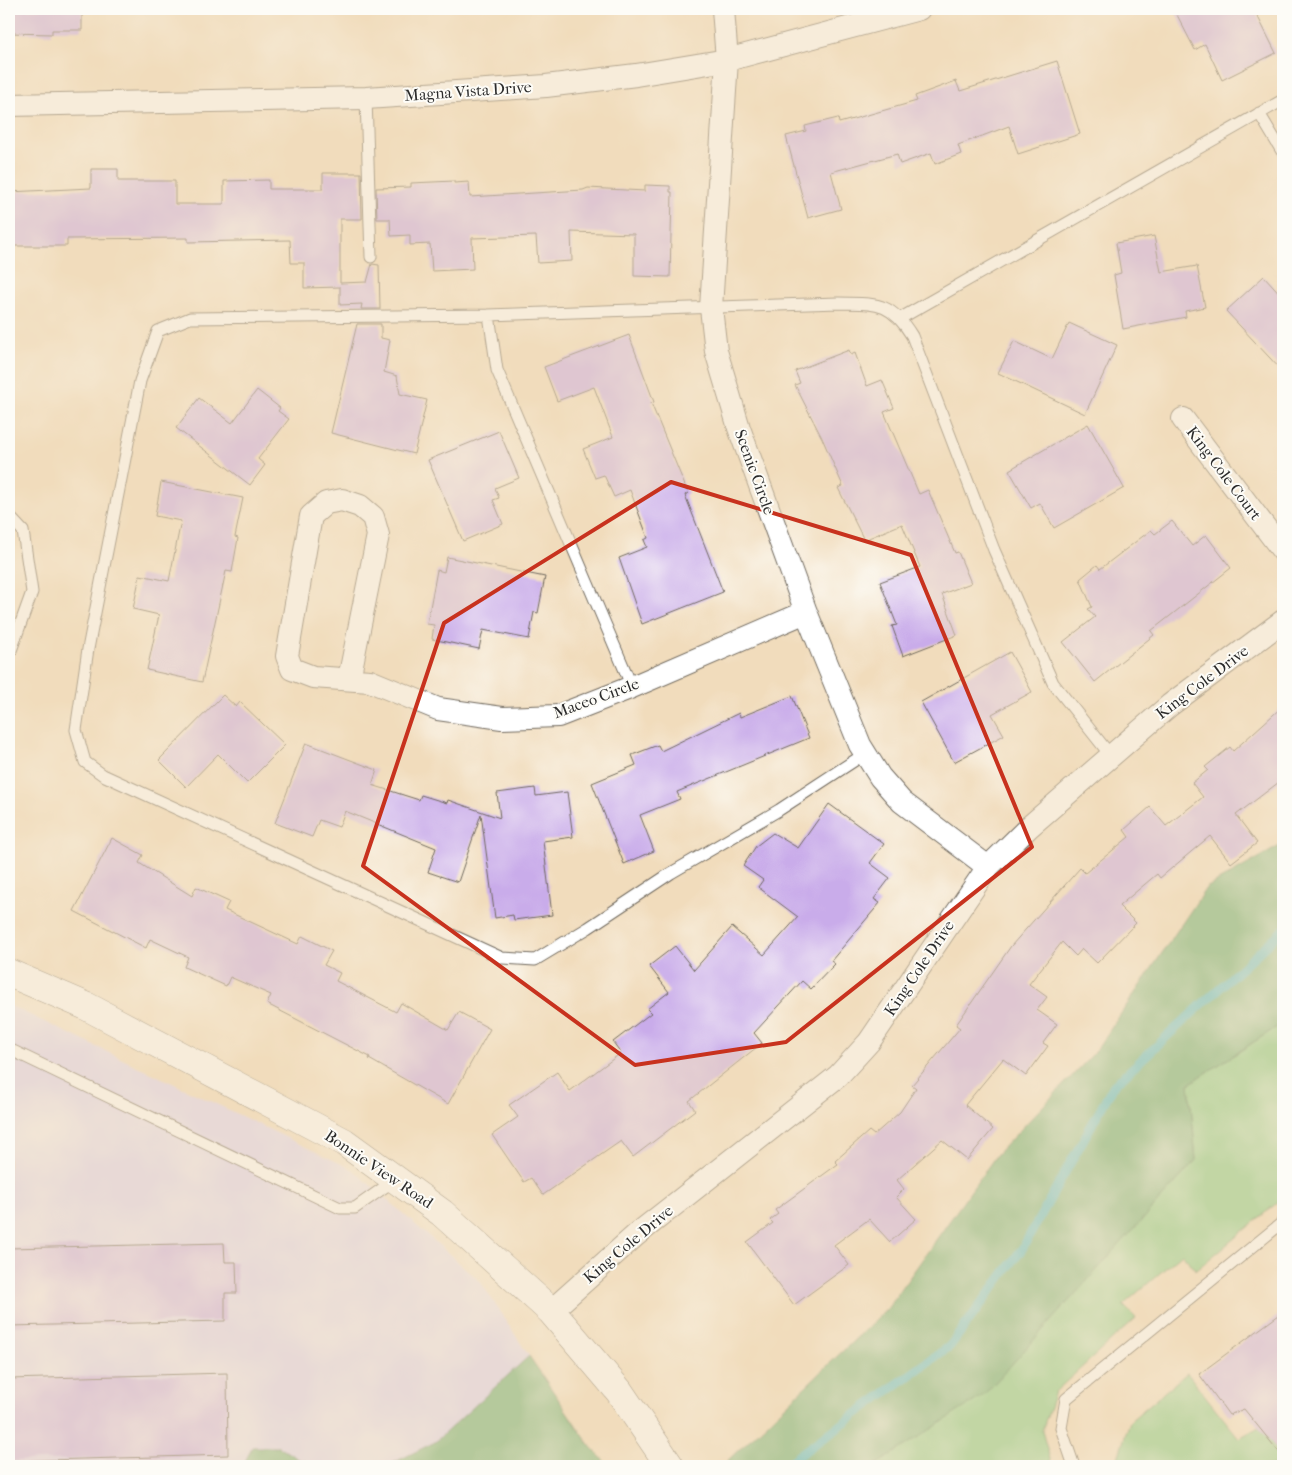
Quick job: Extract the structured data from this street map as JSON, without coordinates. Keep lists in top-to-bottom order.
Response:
{
  "streets": {
    "street": [
      "Magna Vista Drive",
      "Scenic Circle",
      "King Cole Court",
      "King Cole Drive",
      "Maceo Circle",
      "Bonnie View Road"
    ]
  },
  "crossings": [
    ["Magna Vista Drive", "Scenic Circle"],
    ["Scenic Circle", "King Cole Drive"],
    ["Scenic Circle", "Maceo Circle"],
    ["King Cole Drive", "Bonnie View Road"]
  ]
}
